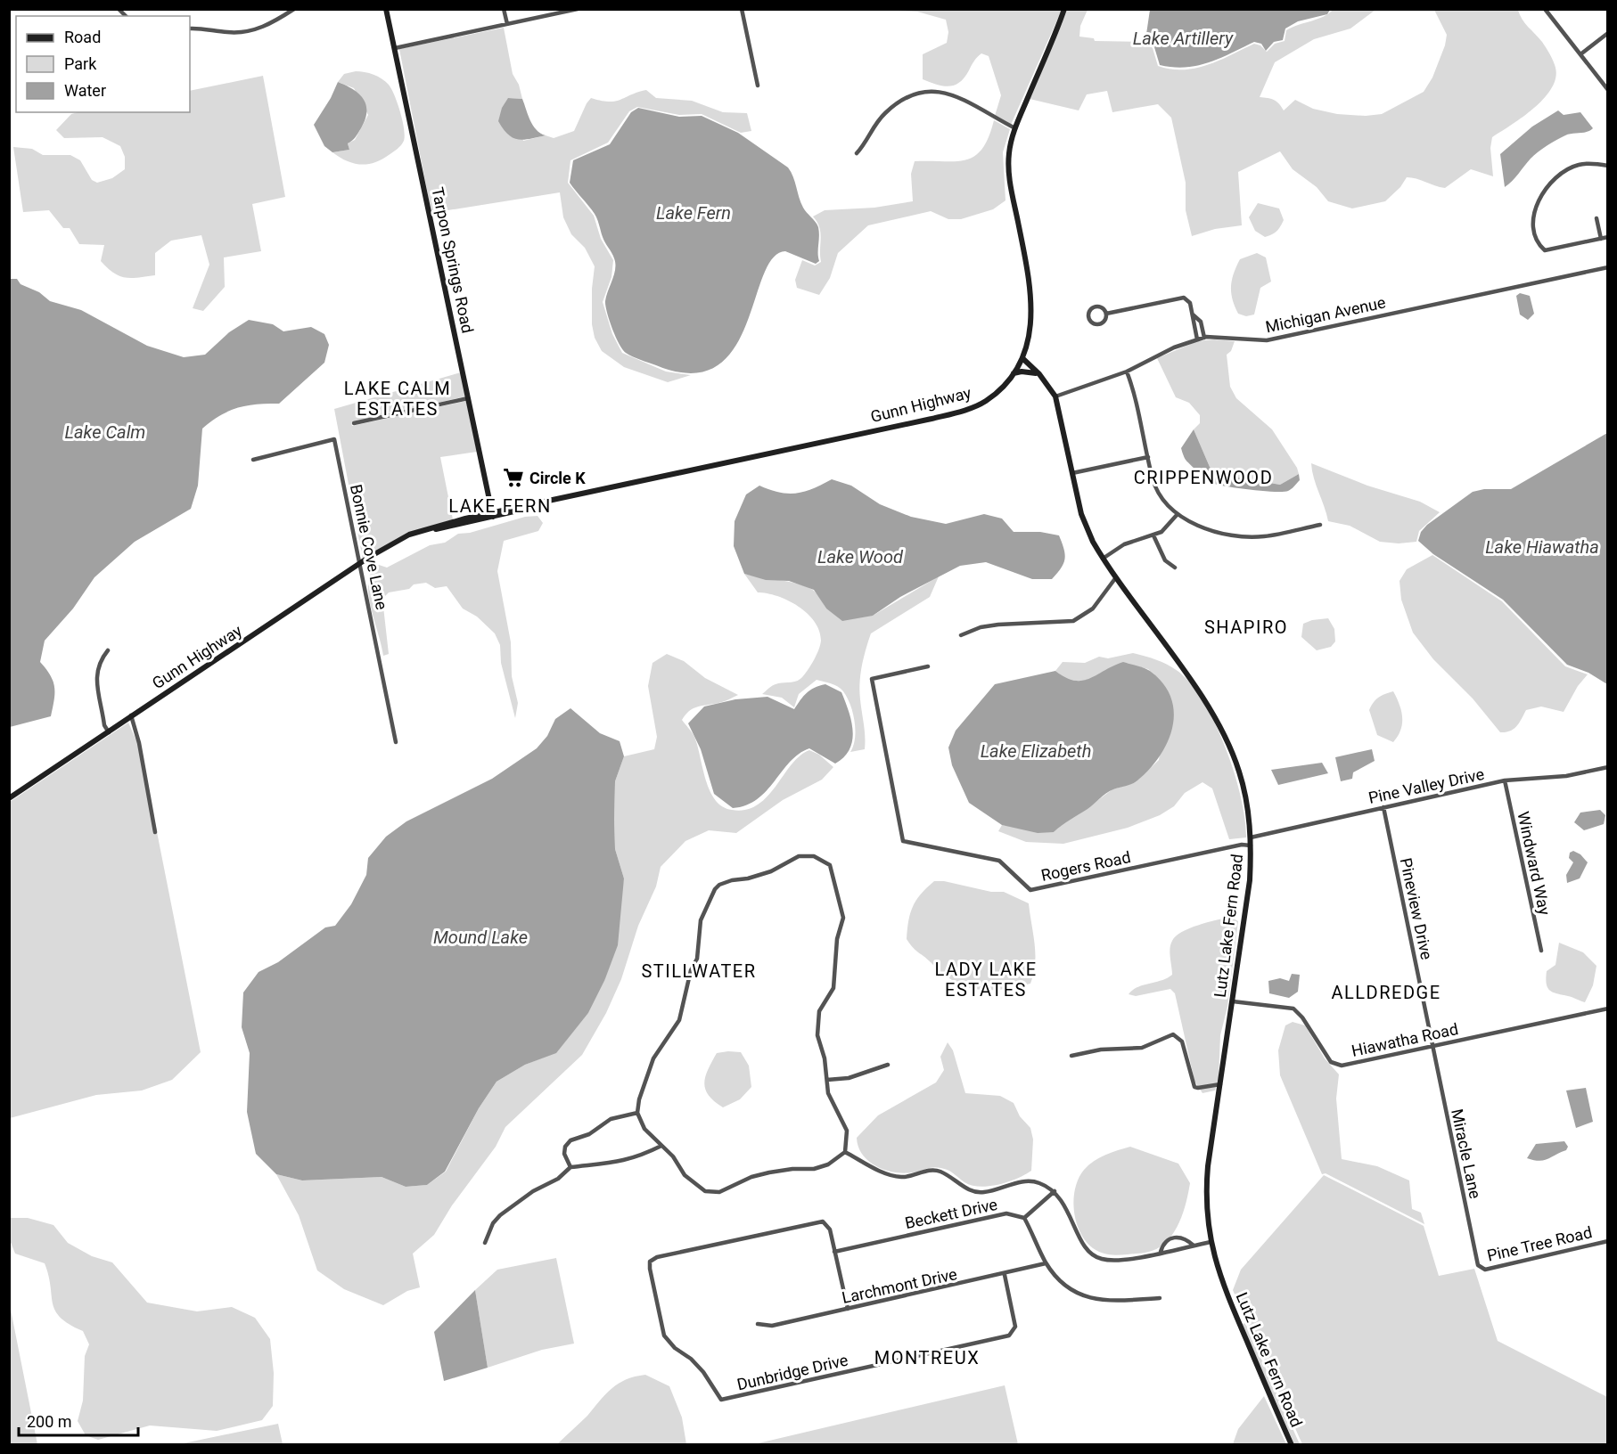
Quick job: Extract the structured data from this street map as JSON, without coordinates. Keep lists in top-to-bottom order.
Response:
{
  "streets": {
    "main road": ["Tarpon Springs Road", "Gunn Highway", "Lutz Lake Fern Road"],
    "street": [
      "Michigan Avenue",
      "Bonnie Cove Lane",
      "Pine Valley Drive",
      "Windward Way",
      "Rogers Road",
      "Pineview Drive",
      "Hiawatha Road",
      "Miracle Lane",
      "Beckett Drive",
      "Pine Tree Road",
      "Larchmont Drive",
      "Dunbridge Drive"
    ]
  },
  "crossings": [
    ["Tarpon Springs Road", "Gunn Highway"],
    ["Michigan Avenue", "Lutz Lake Fern Road"],
    ["Gunn Highway", "Bonnie Cove Lane"],
    ["Gunn Highway", "Lutz Lake Fern Road"],
    ["Pine Valley Drive", "Windward Way"],
    ["Pine Valley Drive", "Pineview Drive"],
    ["Pine Valley Drive", "Lutz Lake Fern Road"],
    ["Rogers Road", "Lutz Lake Fern Road"],
    ["Pineview Drive", "Hiawatha Road"],
    ["Pineview Drive", "Miracle Lane"],
    ["Lutz Lake Fern Road", "Hiawatha Road"],
    ["Hiawatha Road", "Miracle Lane"],
    ["Miracle Lane", "Pine Tree Road"],
    ["Beckett Drive", "Dunbridge Drive"],
    ["Larchmont Drive", "Dunbridge Drive"]
  ],
  "districts": [
    "LAKE CALM ESTATES",
    "CRIPPENWOOD",
    "LAKE FERN",
    "SHAPIRO",
    "LADY LAKE ESTATES",
    "STILLWATER",
    "ALLDREDGE",
    "MONTREUX"
  ],
  "water": [
    "Lake Artillery",
    "Lake Fern",
    "Lake Calm",
    "Lake Hiawatha",
    "Lake Wood",
    "Lake Elizabeth",
    "Mound Lake"
  ],
  "places": {
    "supermarket": ["Circle K"]
  },
  "legend": ["Road", "Park", "Water"],
  "scale_bar": "200 m"
}
